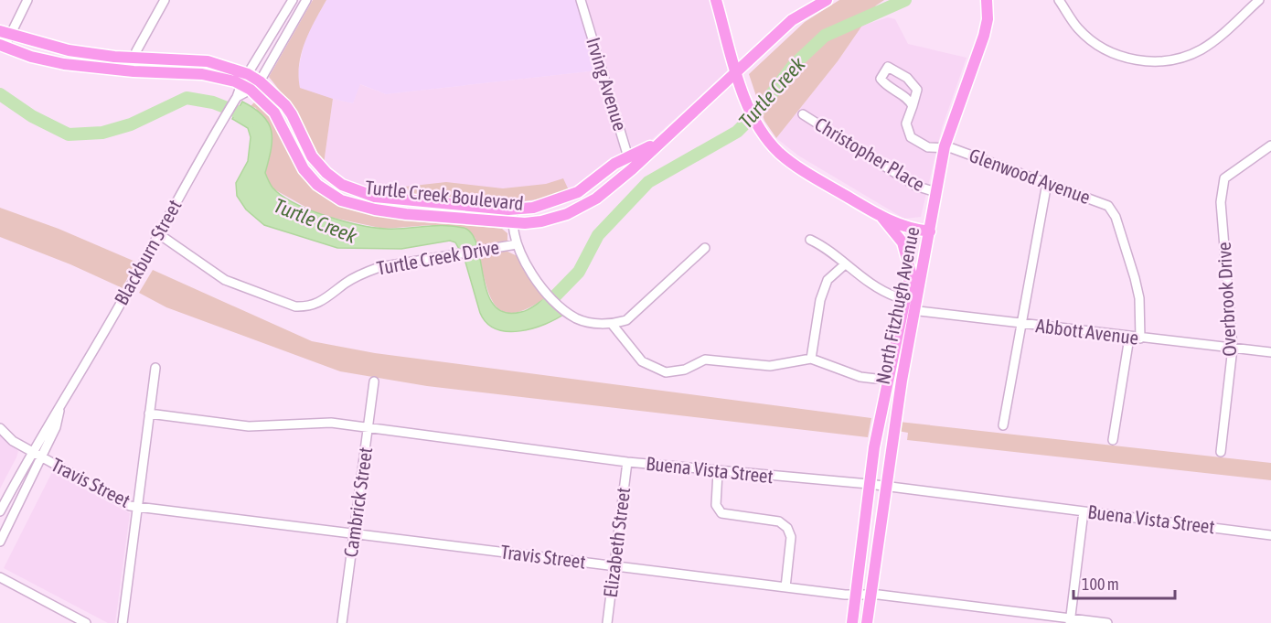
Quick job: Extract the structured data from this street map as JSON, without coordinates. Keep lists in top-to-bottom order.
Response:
{
  "streets": {
    "main road": ["Turtle Creek Boulevard", "North Fitzhugh Avenue"],
    "street": [
      "Irving Avenue",
      "Christopher Place",
      "Glenwood Avenue",
      "Blackburn Street",
      "Turtle Creek Drive",
      "Overbrook Drive",
      "Abbott Avenue",
      "Buena Vista Street",
      "Travis Street",
      "Cambrick Street",
      "Elizabeth Street"
    ]
  },
  "crossings": [
    ["Irving Avenue", "Turtle Creek Boulevard"],
    ["Christopher Place", "North Fitzhugh Avenue"],
    ["Glenwood Avenue", "North Fitzhugh Avenue"],
    ["Glenwood Avenue", "Abbott Avenue"],
    ["Turtle Creek Boulevard", "Blackburn Street"],
    ["Blackburn Street", "Turtle Creek Drive"],
    ["Blackburn Street", "Travis Street"],
    ["Overbrook Drive", "Abbott Avenue"],
    ["North Fitzhugh Avenue", "Abbott Avenue"],
    ["North Fitzhugh Avenue", "Buena Vista Street"],
    ["North Fitzhugh Avenue", "Travis Street"],
    ["Buena Vista Street", "Cambrick Street"],
    ["Buena Vista Street", "Elizabeth Street"],
    ["Travis Street", "Cambrick Street"],
    ["Travis Street", "Elizabeth Street"]
  ],
  "water": ["Turtle Creek"],
  "scale_bar": "100 m"
}
